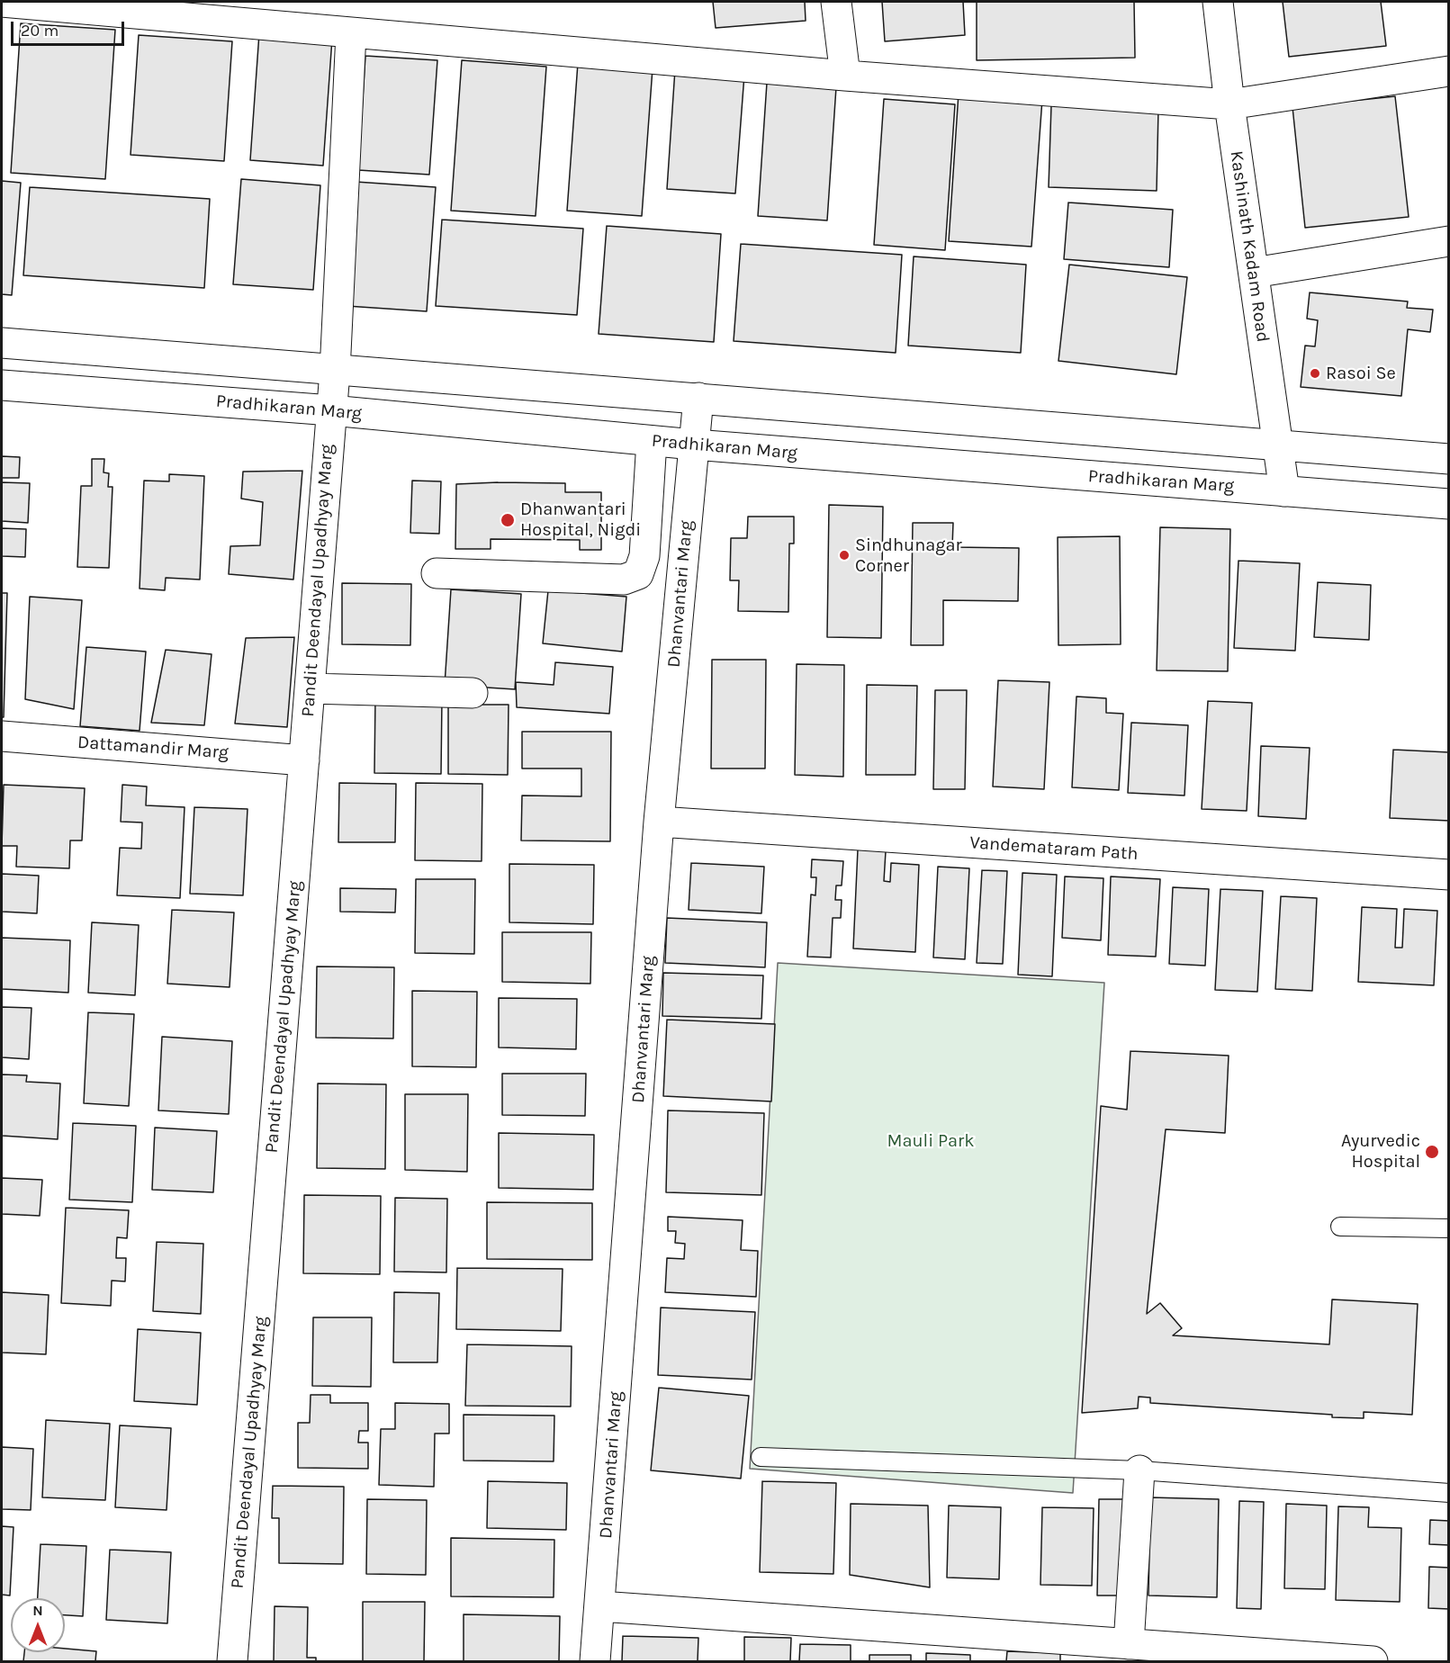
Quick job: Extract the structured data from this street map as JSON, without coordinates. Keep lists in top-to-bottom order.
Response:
{
  "streets": {
    "street": [
      "Kashinath Kadam Road",
      "Pradhikaran Marg",
      "Pandit Deendayal Upadhyay Marg",
      "Dhanvantari Marg",
      "Dattamandir Marg",
      "Vandemataram Path"
    ]
  },
  "crossings": [
    ["Kashinath Kadam Road", "Pradhikaran Marg"],
    ["Pradhikaran Marg", "Pandit Deendayal Upadhyay Marg"],
    ["Pradhikaran Marg", "Dhanvantari Marg"],
    ["Pandit Deendayal Upadhyay Marg", "Dattamandir Marg"],
    ["Dhanvantari Marg", "Vandemataram Path"]
  ],
  "parks": ["Mauli Park"],
  "places": [
    "Rasoi Se",
    "Dhanwantari Hospital, Nigdi",
    "Sindhunagar Corner",
    "Ayurvedic Hospital"
  ],
  "scale_bar": "20 m",
  "north": "top"
}
